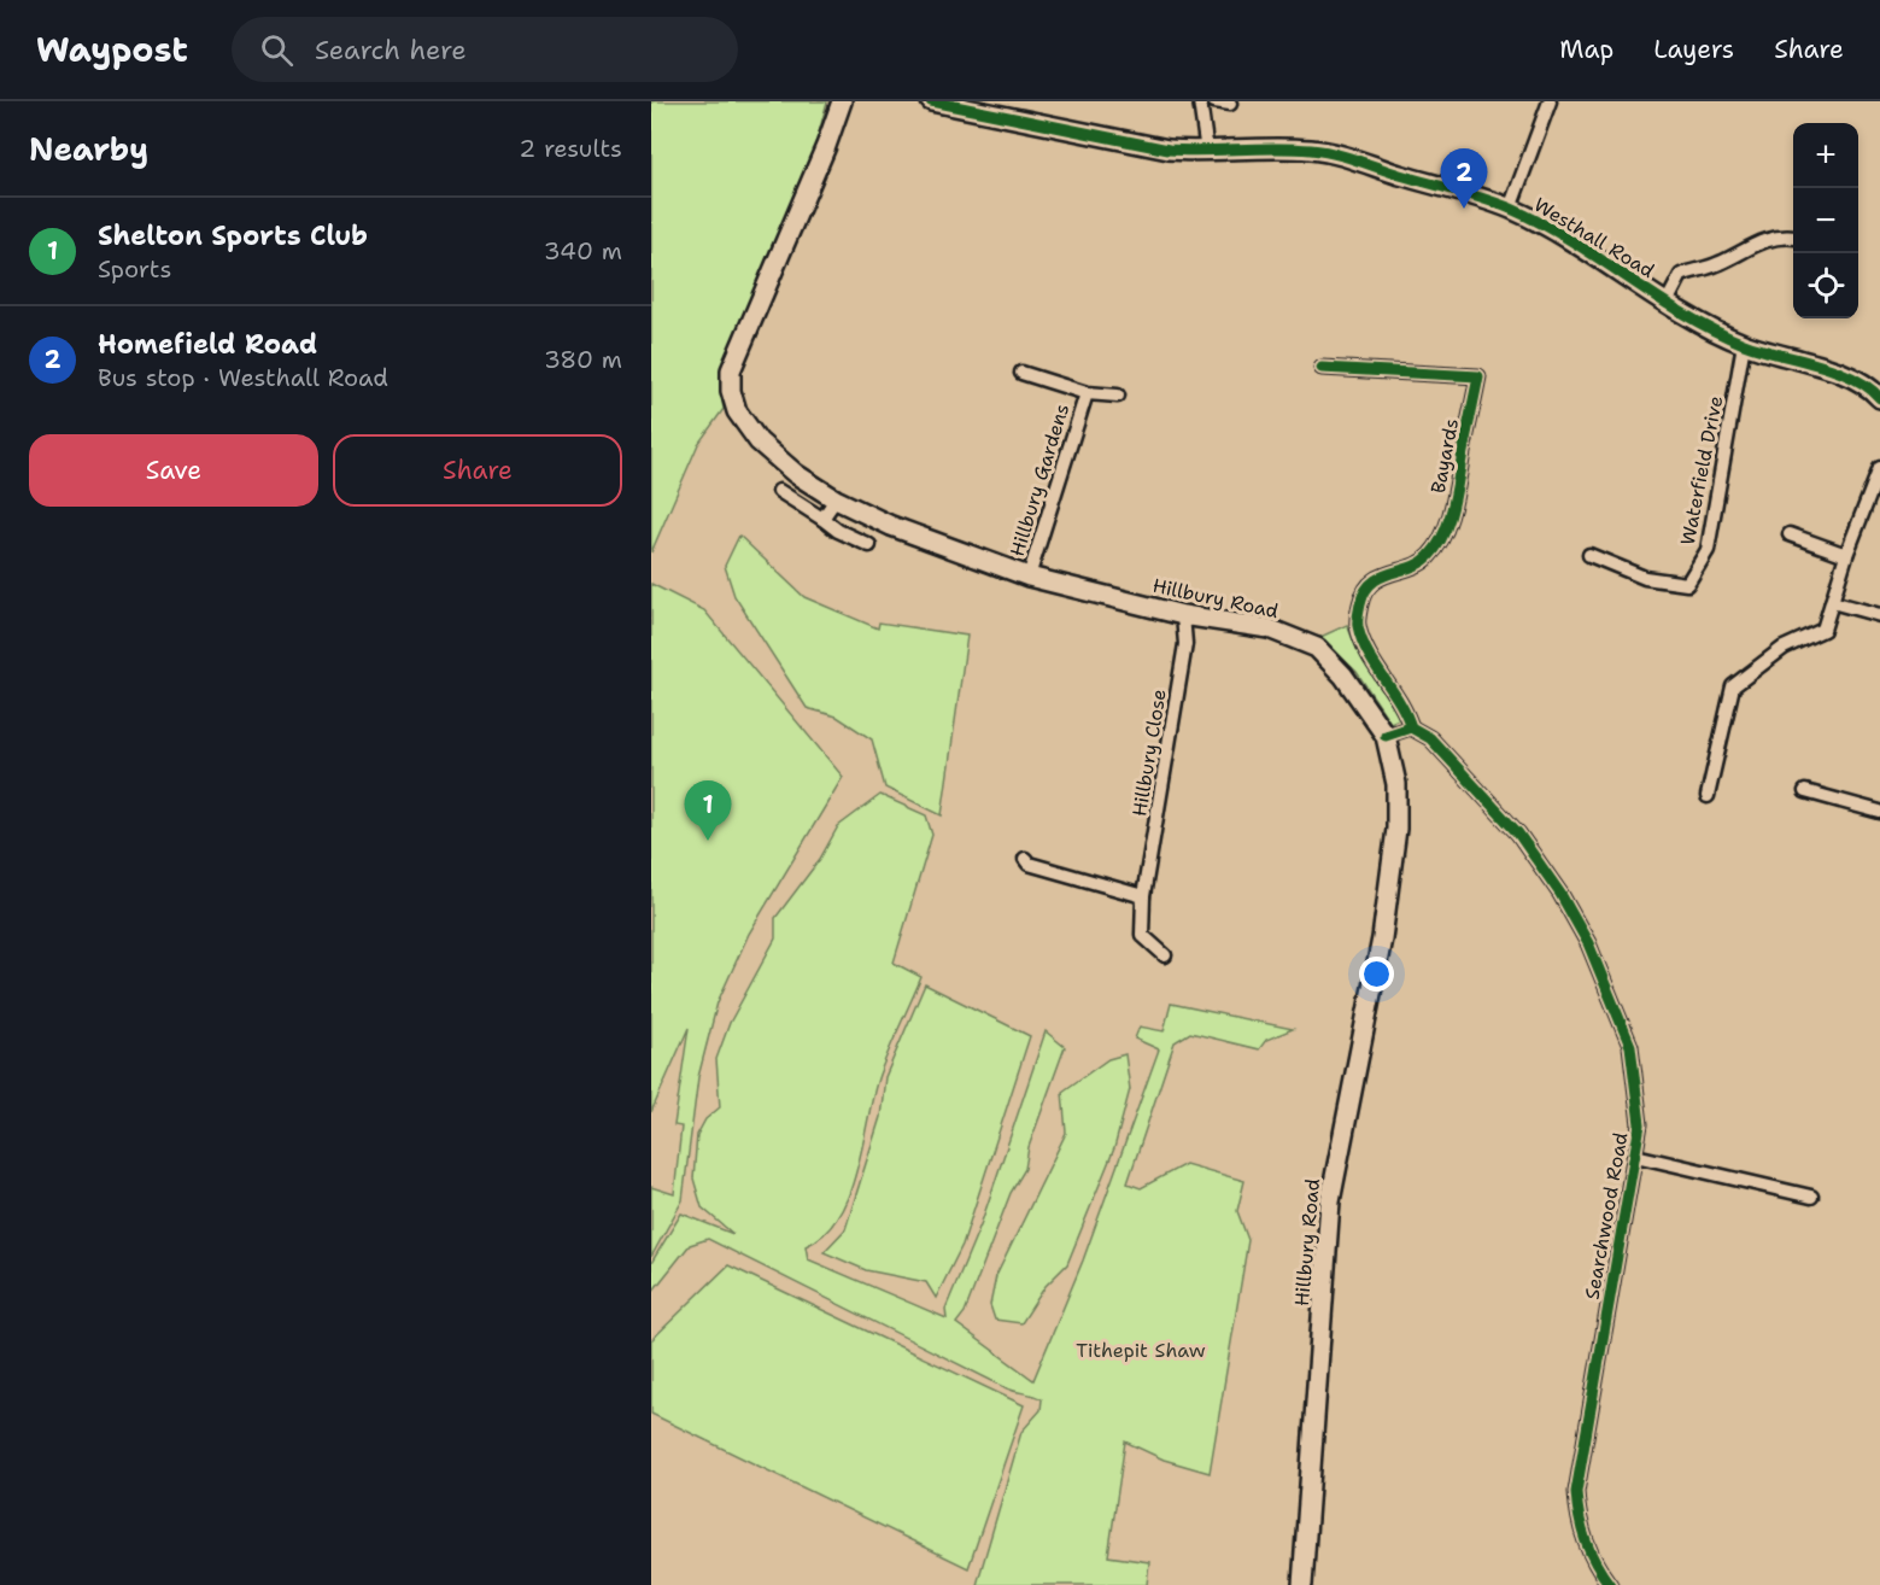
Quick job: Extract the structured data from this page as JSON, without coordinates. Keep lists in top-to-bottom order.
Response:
{
  "streets": {
    "main road": ["Westhall Road", "Hillbury Road"],
    "street": [
      "Bayards",
      "Waterfield Drive",
      "Hillbury Gardens",
      "Hillbury Close",
      "Searchwood Road"
    ]
  },
  "crossings": [
    ["Westhall Road", "Waterfield Drive"],
    ["Bayards", "Searchwood Road"],
    ["Hillbury Gardens", "Hillbury Road"],
    ["Hillbury Road", "Hillbury Close"]
  ],
  "parks": ["Tithepit Shaw"],
  "page": {
    "header": "Waypost",
    "search": "Search here",
    "nav": ["Map", "Layers", "Share"],
    "heading": ["Nearby", "2 results"],
    "map_buttons": ["+", "−"],
    "pins": ["2", "1"],
    "list": [
      {
        "mark": "1",
        "name": "Shelton Sports Club",
        "note": "Sports",
        "value": "340 m"
      },
      {
        "mark": "2",
        "name": "Homefield Road",
        "note": "Bus stop · Westhall Road",
        "value": "380 m"
      }
    ],
    "buttons": ["Save", "Share"]
  }
}
